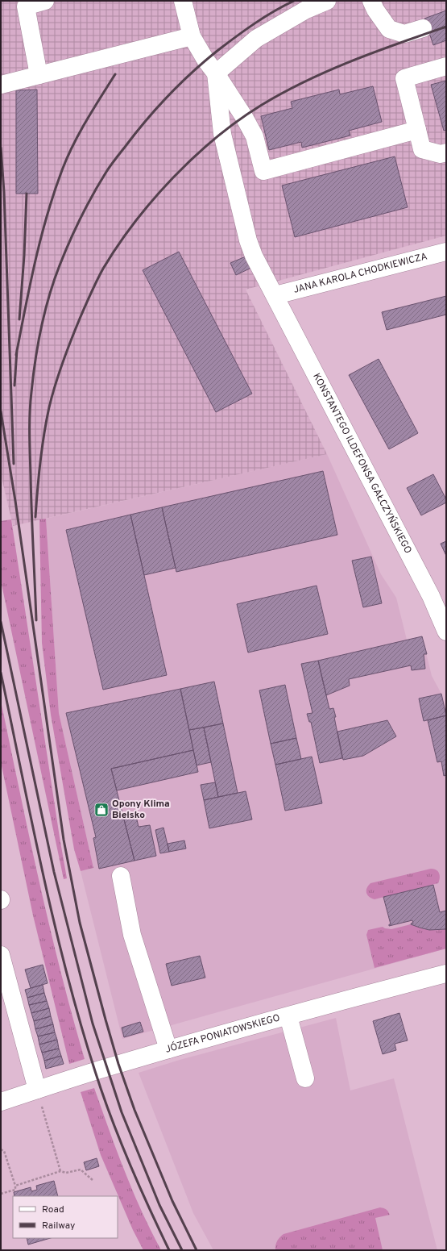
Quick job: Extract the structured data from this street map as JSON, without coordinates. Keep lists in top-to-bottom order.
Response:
{
  "streets": {
    "street": ["JANA KAROLA CHODKIEWICZA", "KONSTANTEGO ILDEFONSA GAŁCZYŃSKIEGO", "JÓZEFA PONIATOWSKIEGO"]
  },
  "crossings": [
    ["JANA KAROLA CHODKIEWICZA", "KONSTANTEGO ILDEFONSA GAŁCZYŃSKIEGO"]
  ],
  "places": {
    "shop": ["Opony Klima Bielsko"]
  },
  "legend": ["Road", "Railway"]
}
